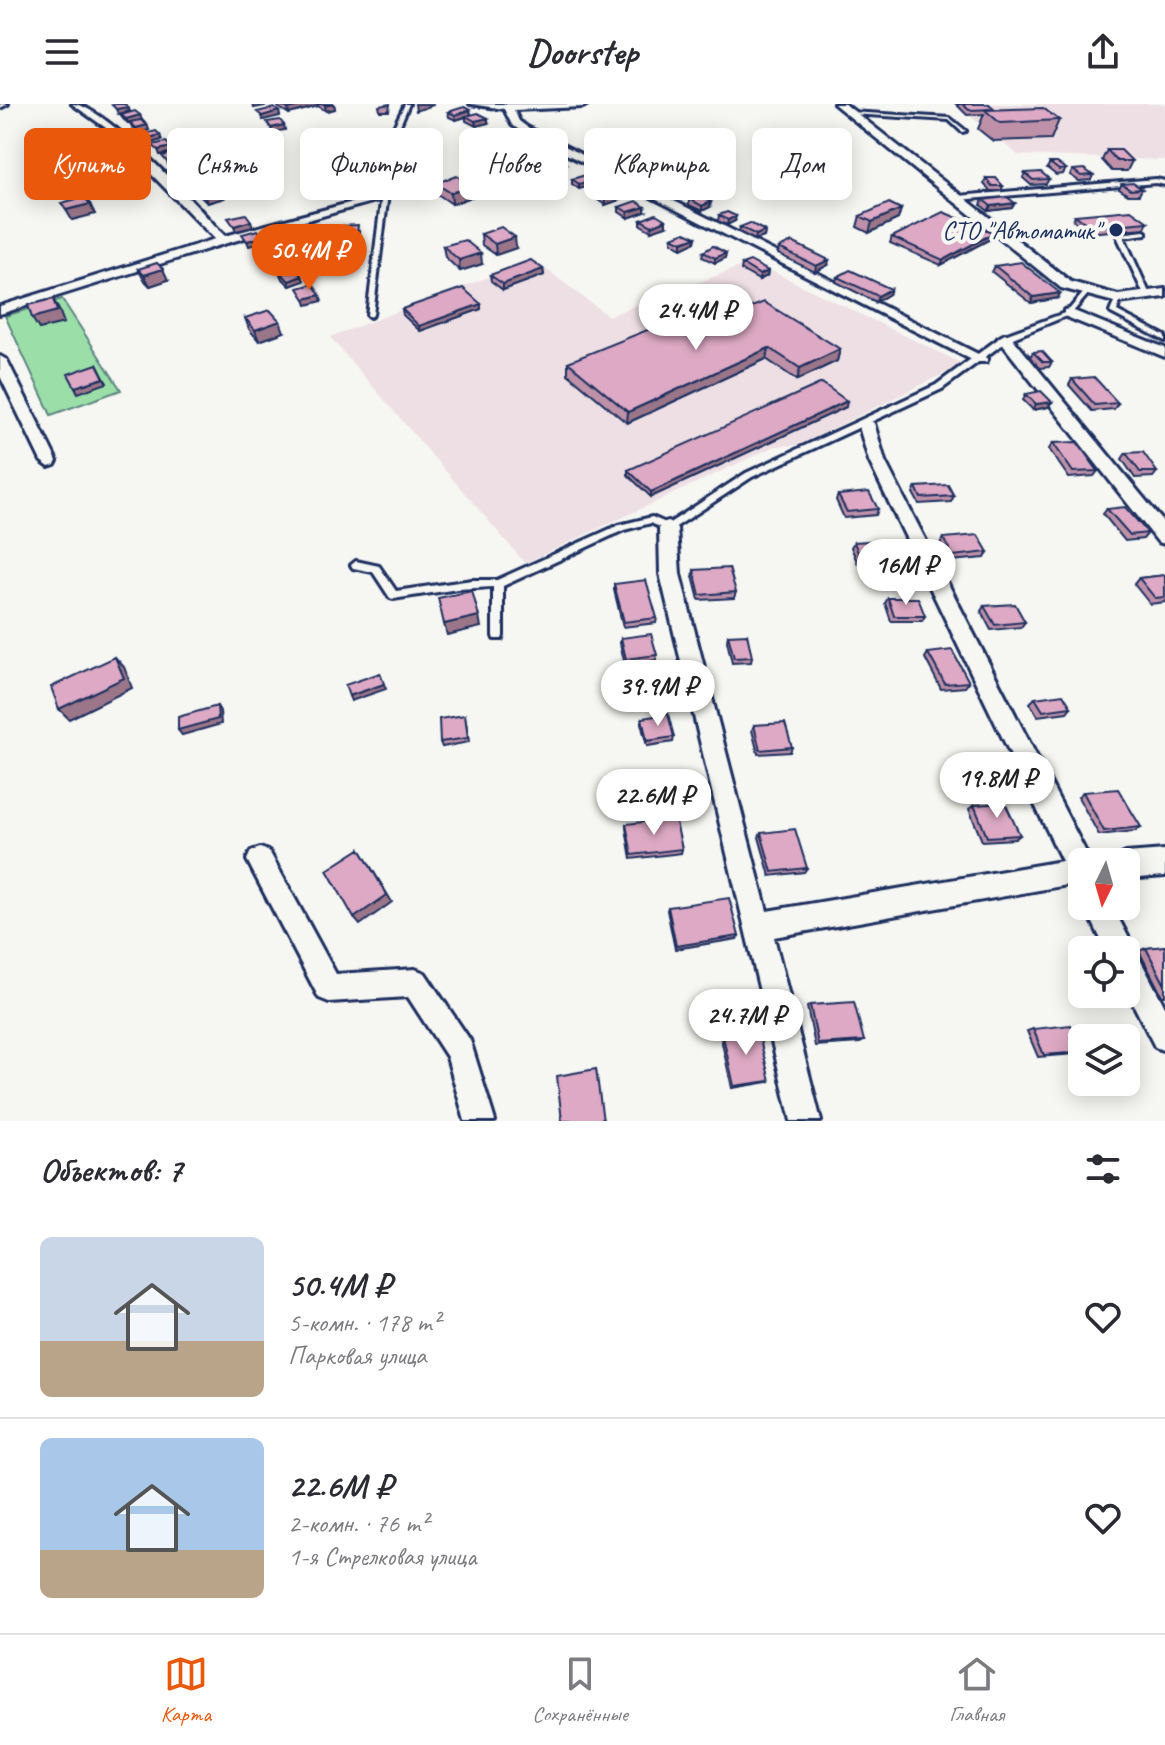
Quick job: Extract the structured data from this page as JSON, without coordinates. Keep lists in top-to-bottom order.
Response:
{
  "places": ["СТО \"Автоматик\""],
  "north": "bottom",
  "page": {
    "header": "Doorstep",
    "chip": [
      "Купить",
      "Снять",
      "Фильтры",
      "Новое",
      "Квартира",
      "Дом"
    ],
    "price": [
      "50.4M ₽",
      "24.4M ₽",
      "16M ₽",
      "39.9M ₽",
      "19.8M ₽",
      "22.6M ₽",
      "24.7M ₽"
    ],
    "heading": "Объектов: 7",
    "list": [
      {
        "name": "50.4M ₽",
        "note": "5-комн. · 178 m² · Парковая улица"
      },
      {
        "name": "22.6M ₽",
        "note": "2-комн. · 76 m² · 1-я Стрелковая улица"
      }
    ],
    "tabs": ["Карта", "Сохранённые", "Главная"]
  }
}
